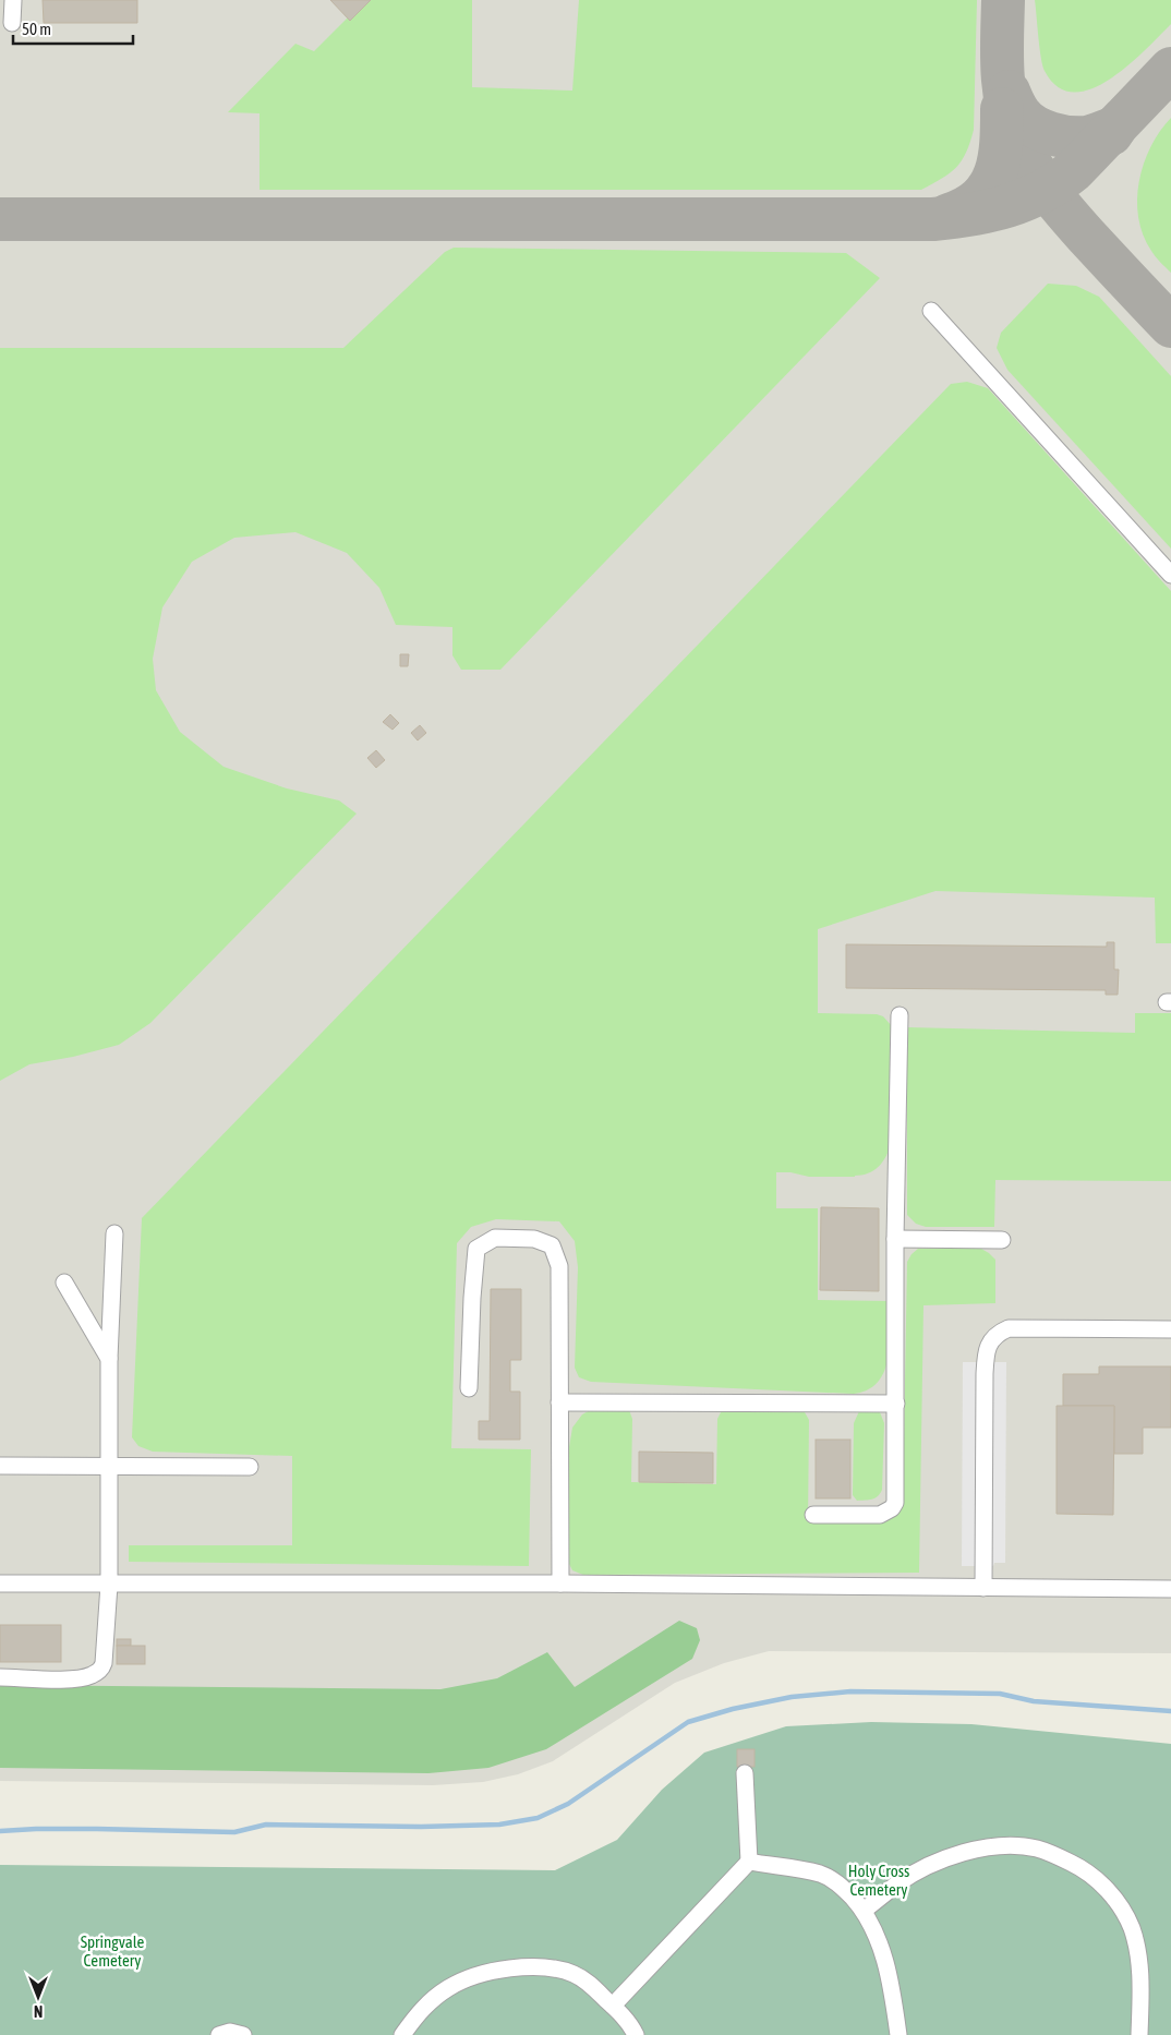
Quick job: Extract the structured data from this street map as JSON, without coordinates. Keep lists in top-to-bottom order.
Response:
{
  "parks": ["Holy Cross Cemetery", "Springvale Cemetery"],
  "scale_bar": "50 m",
  "north": "bottom"
}
